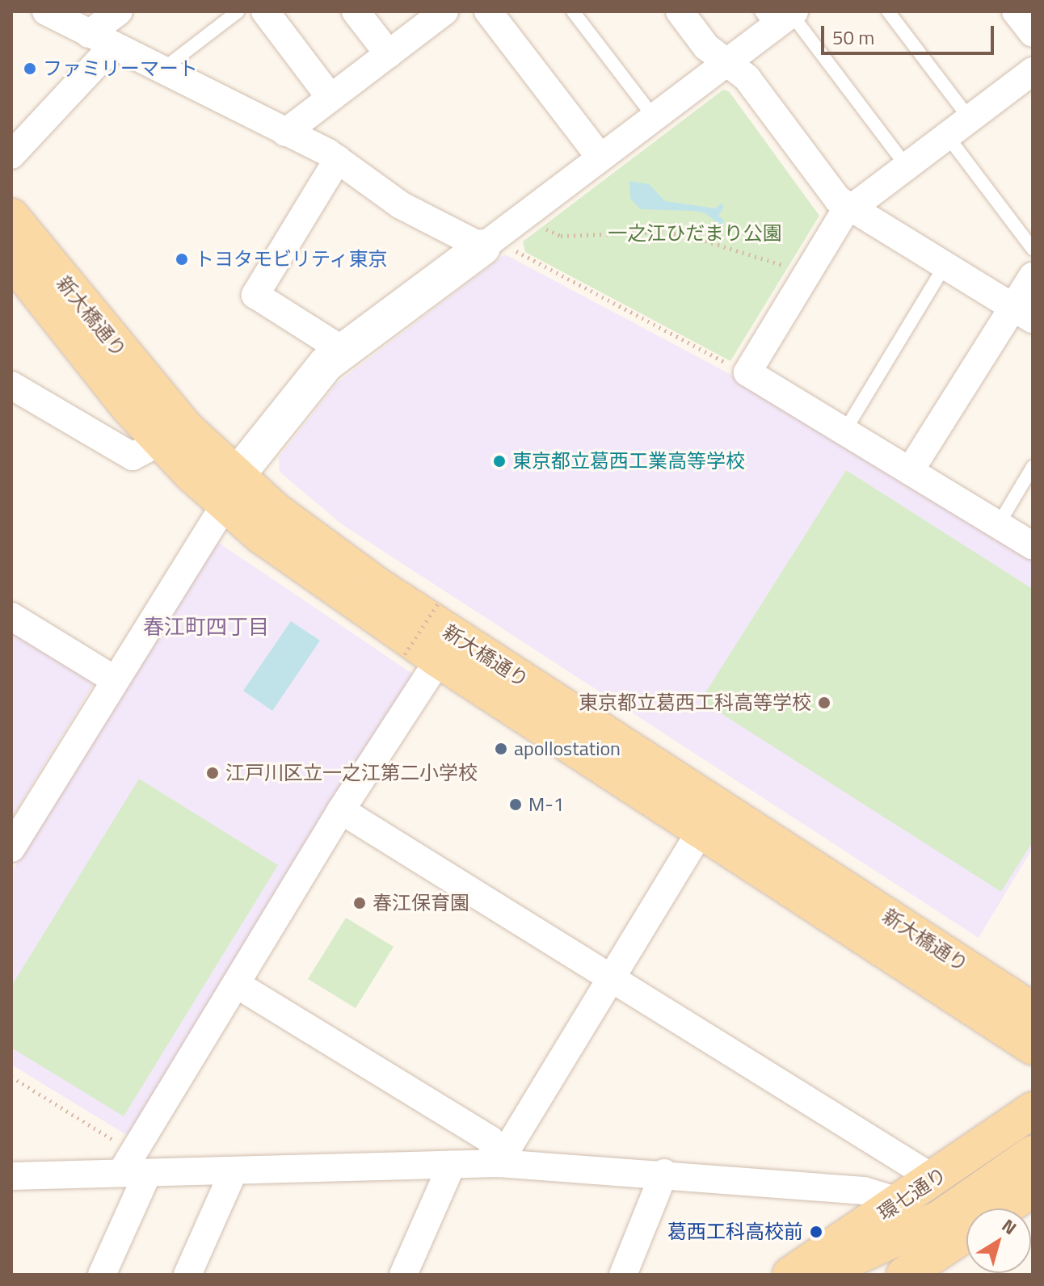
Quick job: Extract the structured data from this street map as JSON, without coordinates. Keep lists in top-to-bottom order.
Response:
{
  "streets": {
    "main road": ["新大橋通り", "環七通り"]
  },
  "districts": ["春江町四丁目"],
  "parks": ["一之江ひだまり公園"],
  "places": [
    "ファミリーマート",
    "トヨタモビリティ東京",
    "東京都立葛西工業高等学校",
    "東京都立葛西工科高等学校",
    "apollostation",
    "江戸川区立一之江第二小学校",
    "M-1",
    "春江保育園",
    "葛西工科高校前"
  ],
  "scale_bar": "50 m",
  "north": "top right"
}
